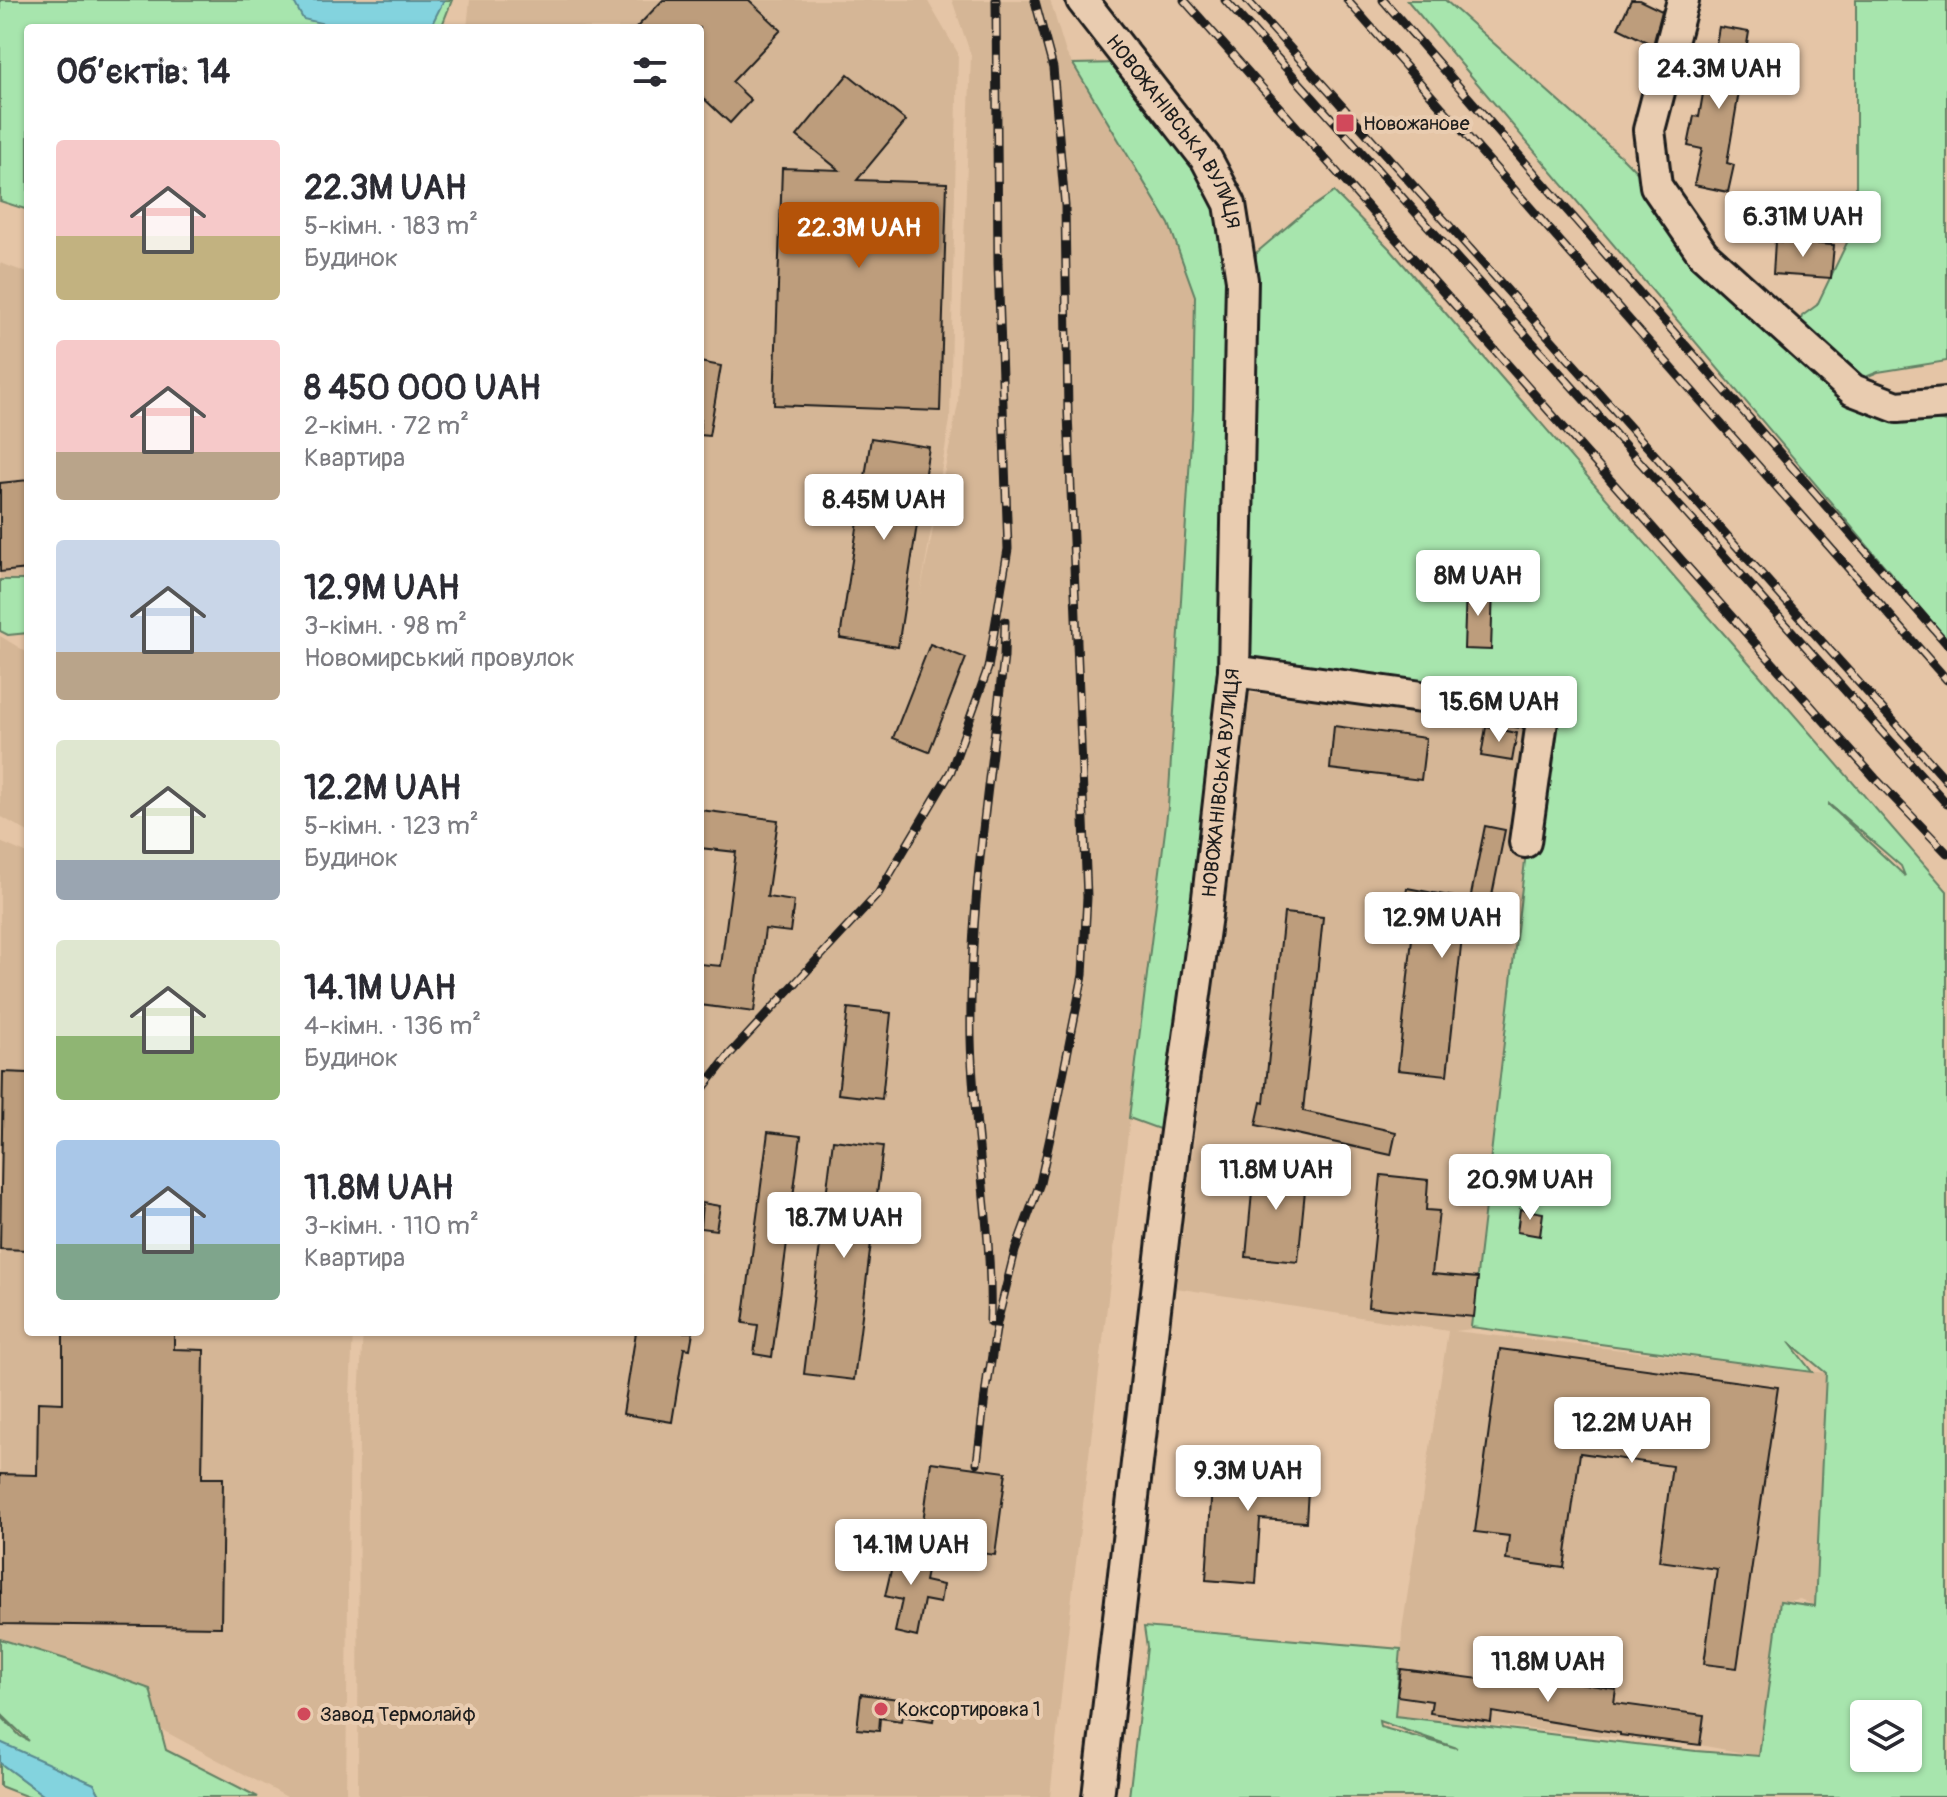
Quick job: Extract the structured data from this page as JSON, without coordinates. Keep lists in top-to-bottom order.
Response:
{
  "streets": {
    "street": ["НОВОЖАНІВСЬКА ВУЛИЦЯ"]
  },
  "places": {
    "transit": ["Новожанове"],
    "other": ["Коксортировка 1", "Завод Термолайф"]
  },
  "page": {
    "heading": "Об’єктів: 14",
    "price": [
      "24.3M UAH",
      "6.31M UAH",
      "22.3M UAH",
      "8.45M UAH",
      "8M UAH",
      "15.6M UAH",
      "12.9M UAH",
      "11.8M UAH",
      "20.9M UAH",
      "18.7M UAH",
      "12.2M UAH",
      "9.3M UAH",
      "14.1M UAH",
      "11.8M UAH"
    ],
    "list": [
      {
        "name": "22.3M UAH",
        "note": "5-кімн. · 183 m² · Будинок"
      },
      {
        "name": "8 450 000 UAH",
        "note": "2-кімн. · 72 m² · Квартира"
      },
      {
        "name": "12.9M UAH",
        "note": "3-кімн. · 98 m² · Новомирський провулок"
      },
      {
        "name": "12.2M UAH",
        "note": "5-кімн. · 123 m² · Будинок"
      },
      {
        "name": "14.1M UAH",
        "note": "4-кімн. · 136 m² · Будинок"
      },
      {
        "name": "11.8M UAH",
        "note": "3-кімн. · 110 m² · Квартира"
      }
    ]
  }
}
